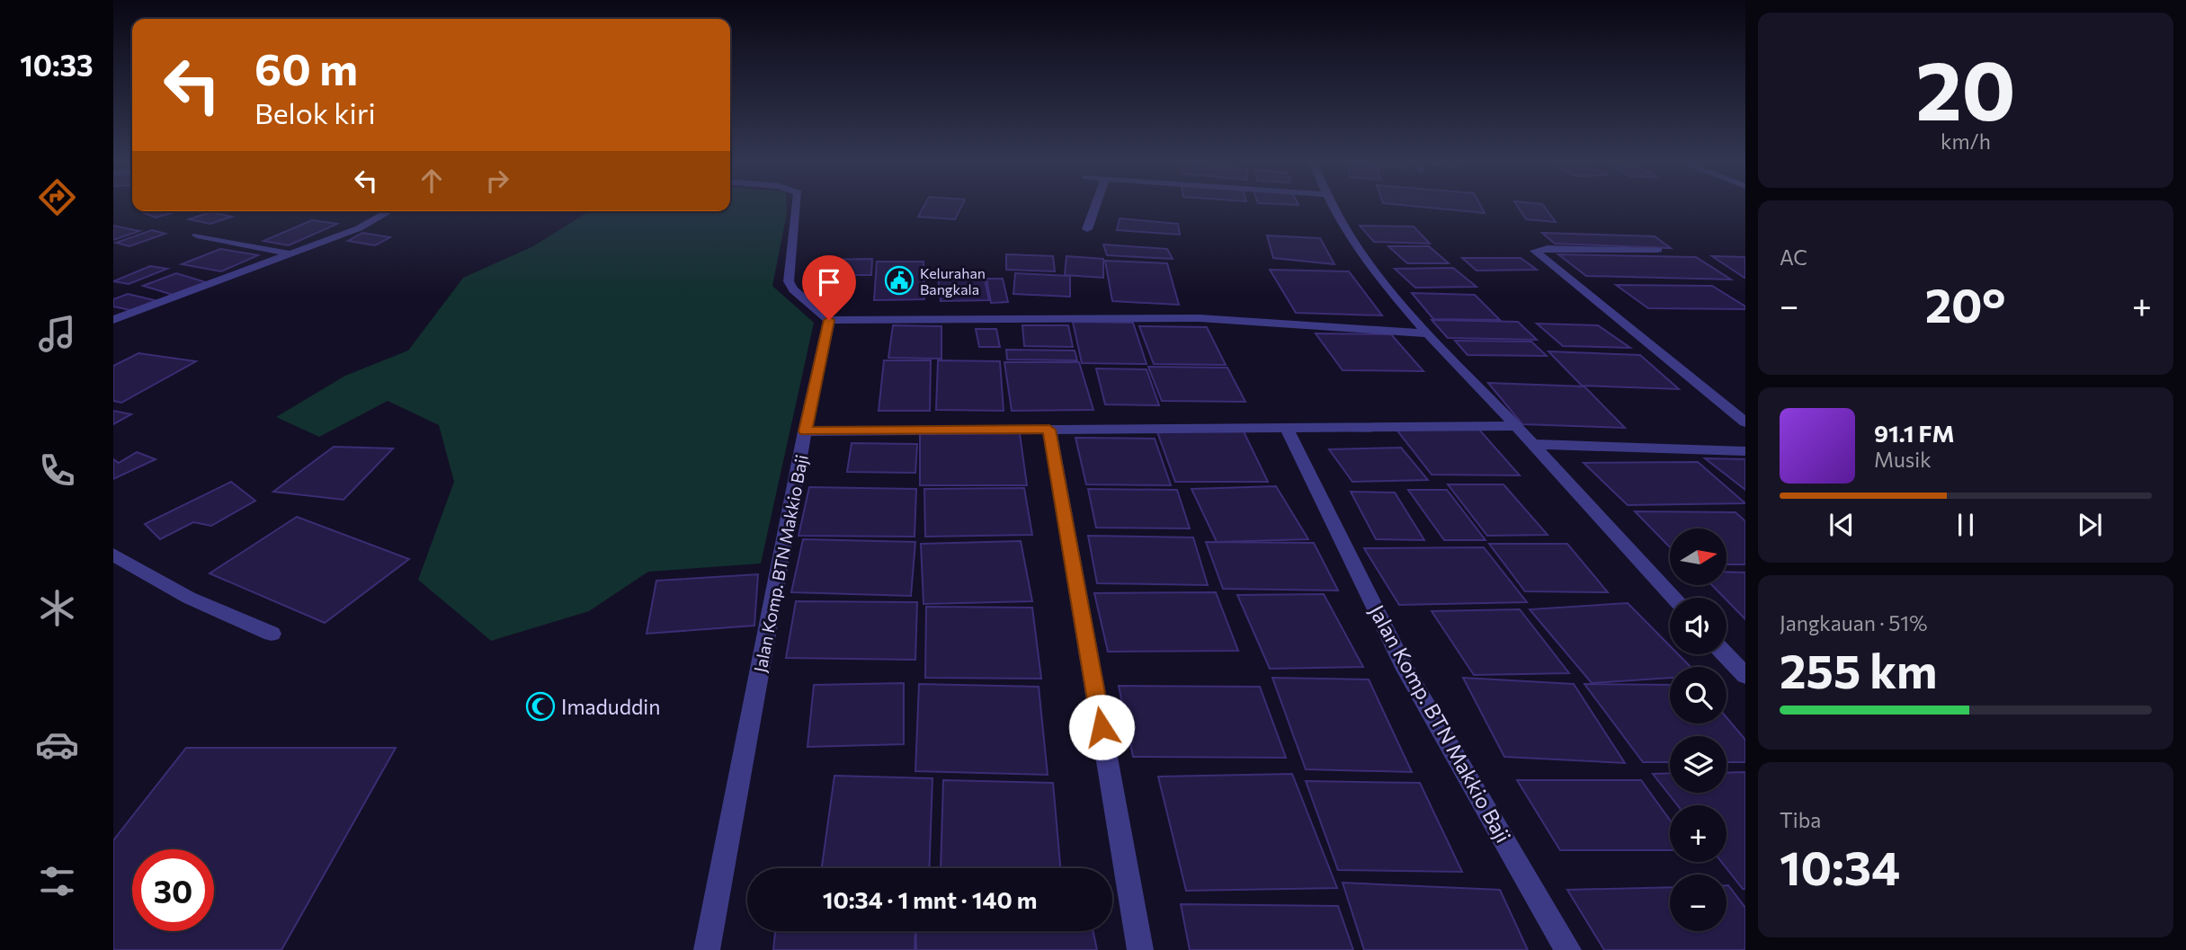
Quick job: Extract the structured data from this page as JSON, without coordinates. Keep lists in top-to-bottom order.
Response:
{
  "streets": {
    "street": ["Jalan Komp. BTN Makkio Baji"]
  },
  "places": {
    "public building": ["Kelurahan Bangkala"],
    "mosque": ["Imaduddin"]
  },
  "north": "right",
  "page": {
    "tabs": "10:33",
    "tile": [
      ["20", "km/h"],
      "AC",
      ["Jangkauan · 51%", "255 km"],
      ["Tiba", "10:34"]
    ],
    "turn": ["60 m", "Belok kiri"],
    "heat": ["−", "20°", "+"],
    "song": ["91.1 FM", "Musik"],
    "map_buttons": ["+", "−"],
    "limit": "30",
    "trip": "10:34 · 1 mnt · 140 m"
  }
}
